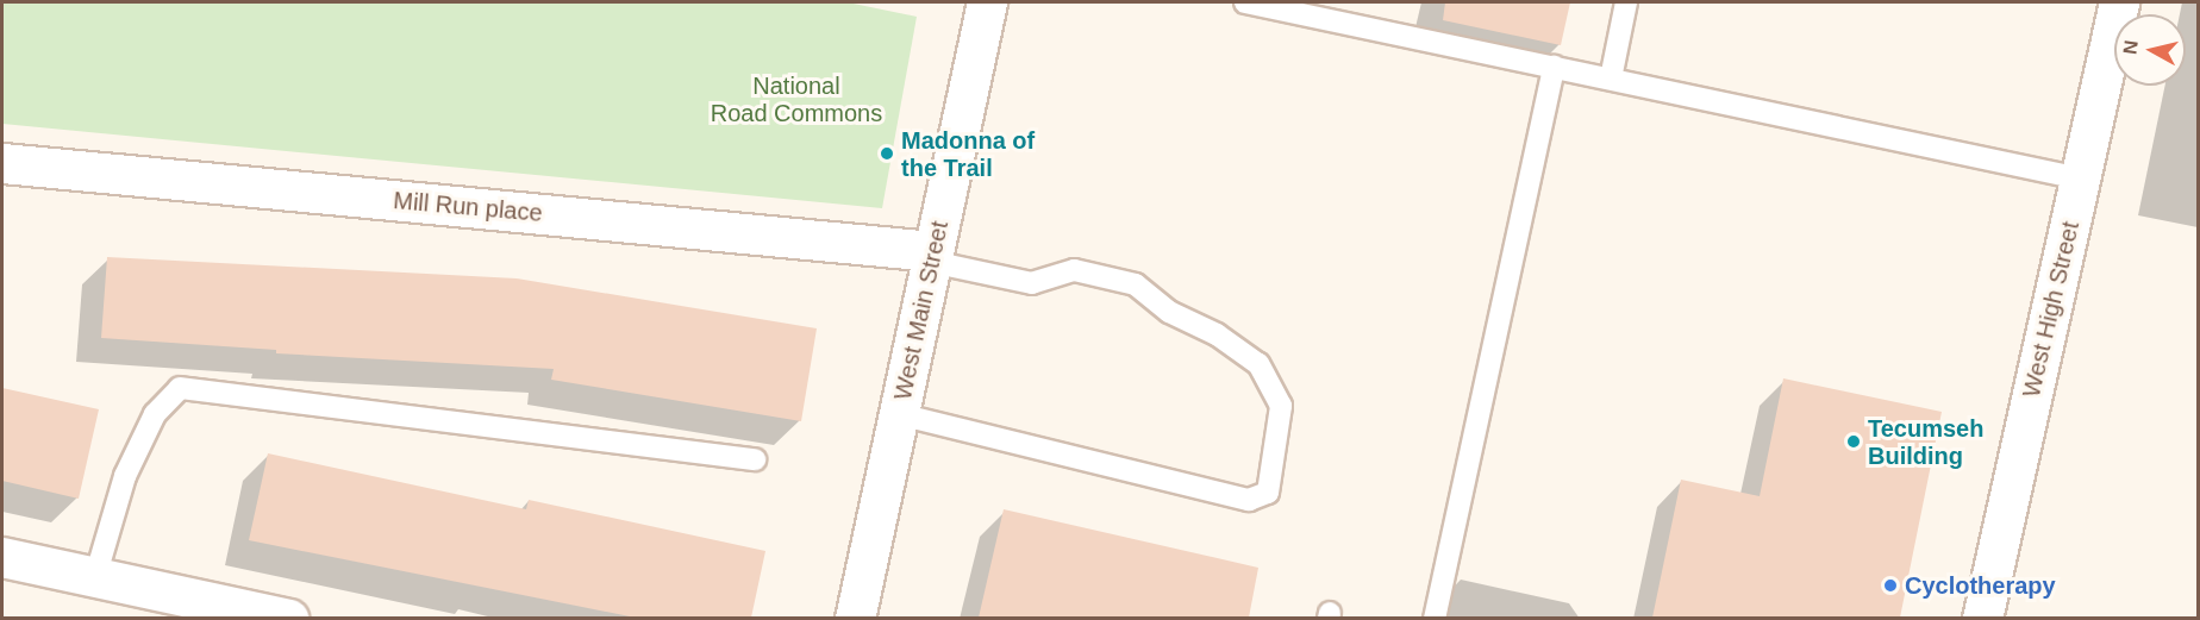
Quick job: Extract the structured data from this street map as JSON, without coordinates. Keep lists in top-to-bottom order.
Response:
{
  "streets": {
    "street": ["Mill Run place", "West High Street", "West Main Street"]
  },
  "crossings": [
    ["Mill Run place", "West Main Street"]
  ],
  "parks": ["National Road Commons"],
  "places": ["Madonna of the Trail", "Tecumseh Building", "Cyclotherapy"],
  "north": "left"
}
